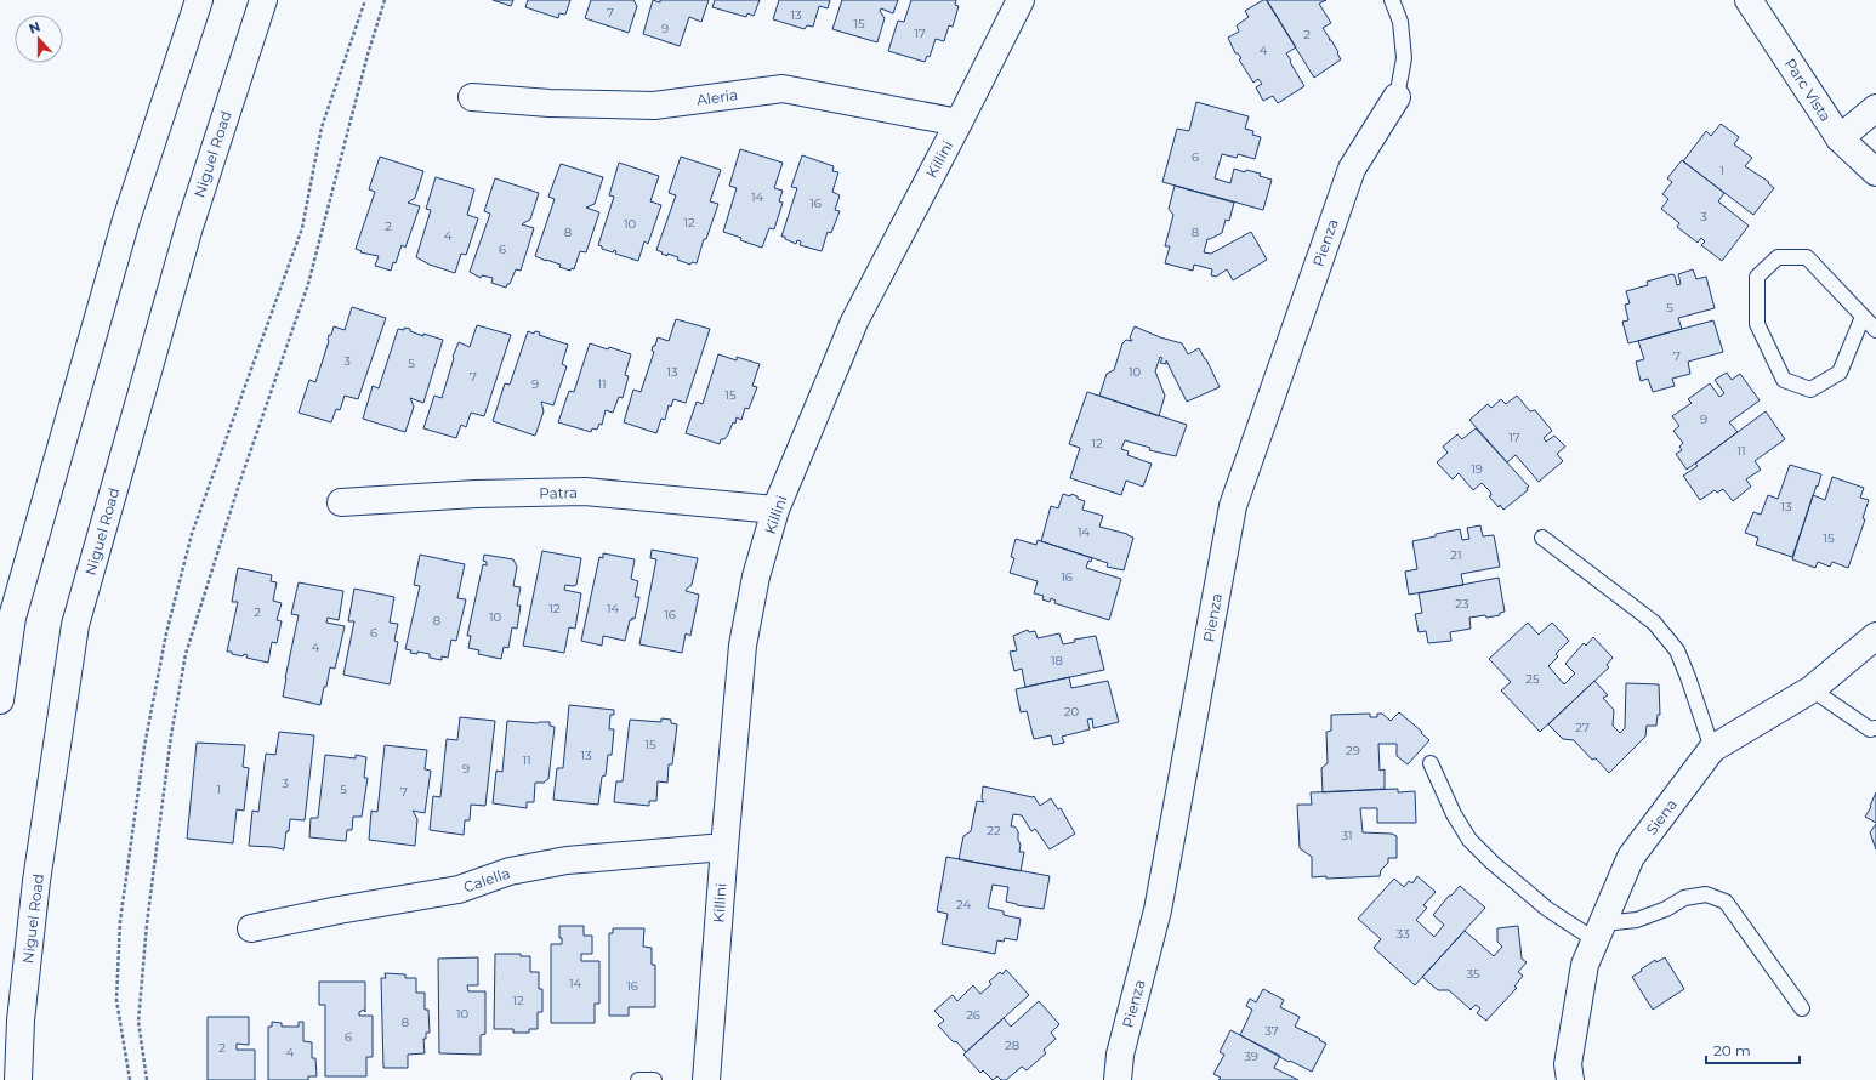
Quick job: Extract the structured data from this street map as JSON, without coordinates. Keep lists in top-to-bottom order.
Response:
{
  "streets": {
    "street": [
      "Parc Vista",
      "Aleria",
      "Niguel Road",
      "Killini",
      "Pienza",
      "Patra",
      "Siena",
      "Calella"
    ]
  },
  "crossings": [
    ["Aleria", "Killini"],
    ["Killini", "Patra"],
    ["Killini", "Calella"]
  ],
  "house_numbers": [
    "7",
    "13",
    "15",
    "9",
    "17",
    "2",
    "4",
    "6",
    "1",
    "14",
    "16",
    "3",
    "12",
    "10",
    "2",
    "8",
    "8",
    "4",
    "6",
    "5",
    "7",
    "3",
    "5",
    "13",
    "10",
    "7",
    "9",
    "11",
    "15",
    "9",
    "17",
    "12",
    "11",
    "19",
    "13",
    "14",
    "15",
    "21",
    "16",
    "23",
    "12",
    "14",
    "2",
    "16",
    "10",
    "8",
    "6",
    "4",
    "18",
    "25",
    "20",
    "27",
    "15",
    "29",
    "13",
    "11",
    "9",
    "3",
    "1",
    "5",
    "7",
    "22",
    "31",
    "24",
    "33",
    "35",
    "14",
    "16",
    "12",
    "10",
    "26",
    "8",
    "37",
    "6",
    "28",
    "2",
    "4",
    "39"
  ],
  "scale_bar": "20 m",
  "north": "top"
}
